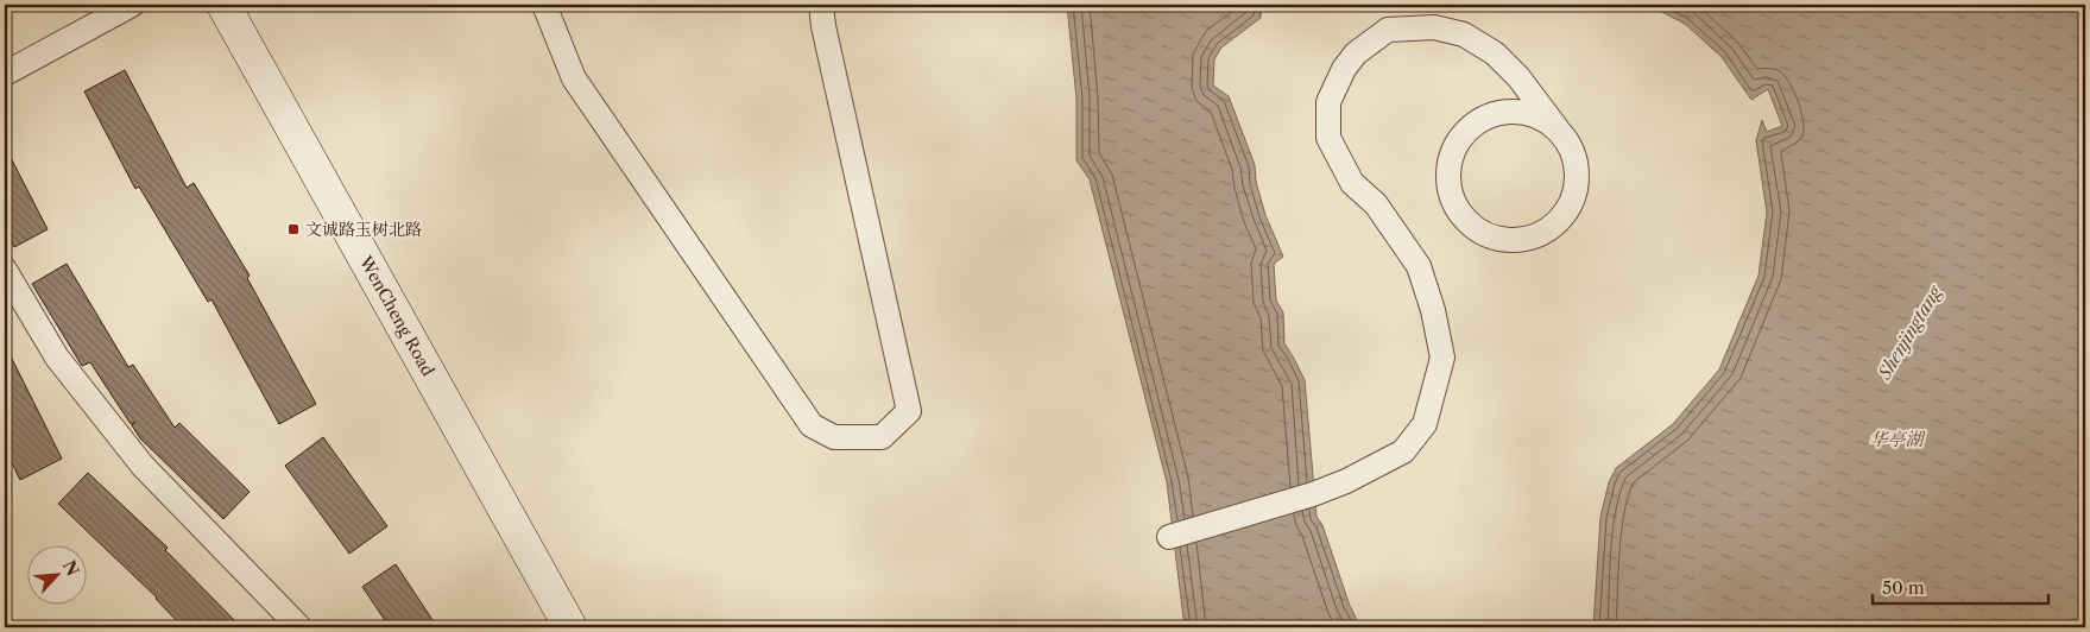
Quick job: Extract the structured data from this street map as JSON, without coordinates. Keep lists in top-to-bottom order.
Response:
{
  "streets": {
    "street": ["WenCheng Road"]
  },
  "water": ["Shenjingtang", "华亭湖"],
  "places": {
    "transit": ["文诚路玉树北路"]
  },
  "scale_bar": "50 m",
  "north": "top right"
}
